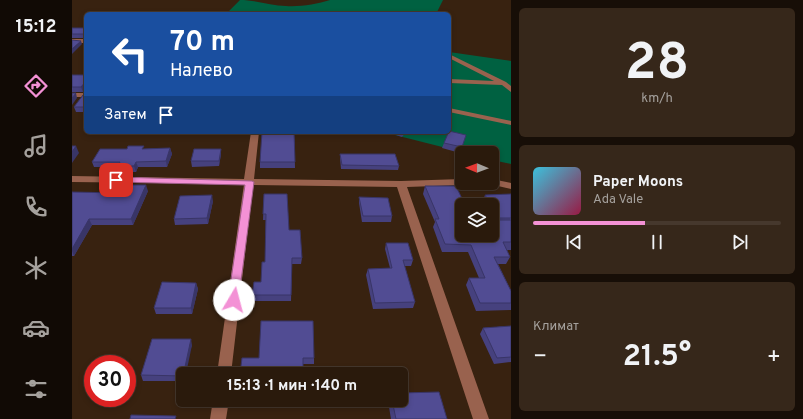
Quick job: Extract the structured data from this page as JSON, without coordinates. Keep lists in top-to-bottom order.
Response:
{
  "north": "left",
  "page": {
    "tabs": "15:12",
    "tile": [
      ["28", "km/h"],
      "Климат"
    ],
    "turn": ["70 m", "Налево"],
    "then": "Затем",
    "song": ["Paper Moons", "Ada Vale"],
    "heat": ["−", "21.5°", "+"],
    "limit": "30",
    "trip": "15:13 · 1 мин · 140 m"
  }
}
